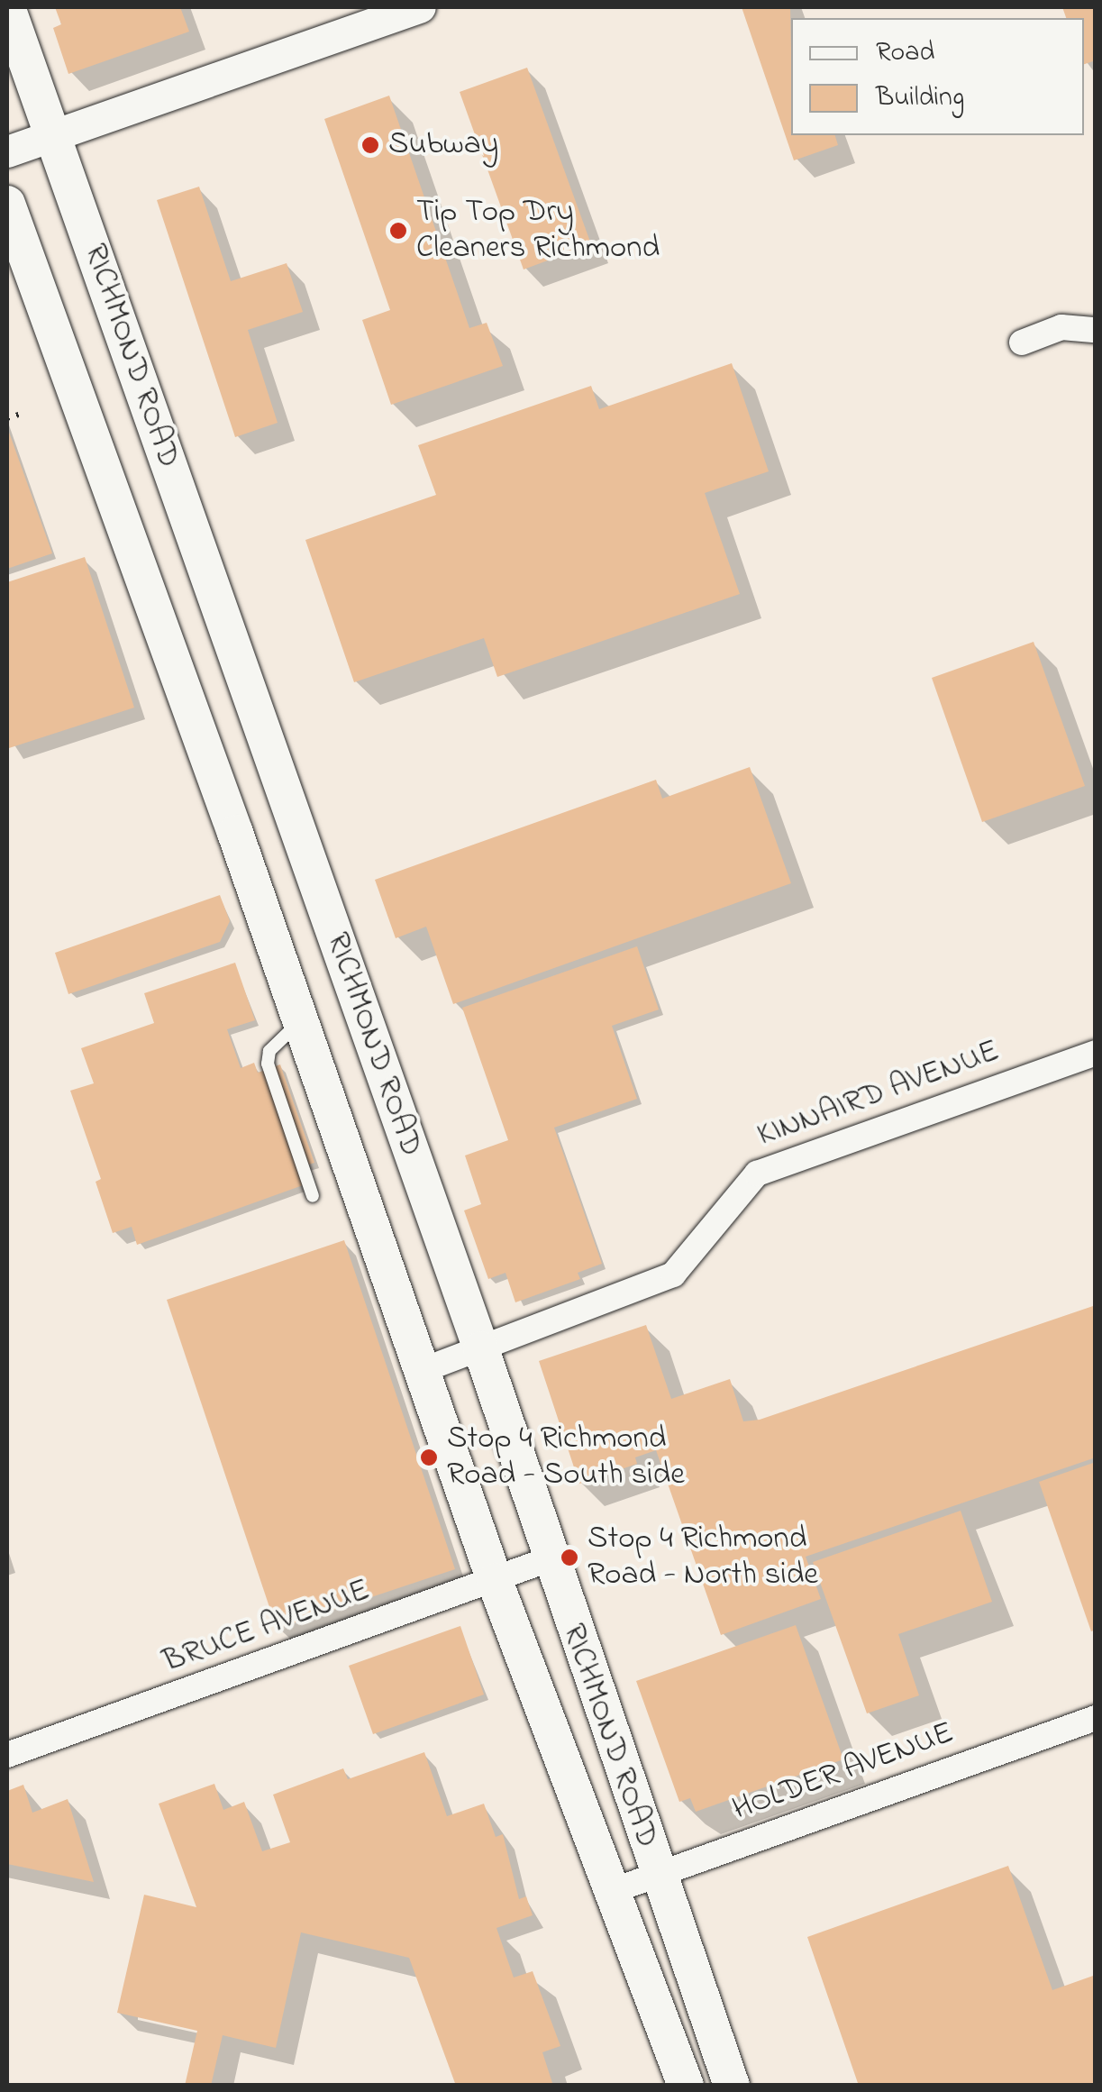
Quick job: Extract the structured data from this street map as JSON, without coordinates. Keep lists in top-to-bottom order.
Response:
{
  "streets": {
    "main road": ["RICHMOND ROAD"],
    "street": ["KINNAIRD AVENUE", "BRUCE AVENUE", "HOLDER AVENUE"]
  },
  "crossings": [
    ["RICHMOND ROAD", "KINNAIRD AVENUE"],
    ["RICHMOND ROAD", "BRUCE AVENUE"],
    ["RICHMOND ROAD", "HOLDER AVENUE"]
  ],
  "places": [
    "Subway",
    "Tip Top Dry Cleaners Richmond",
    "Stop 4 Richmond Road - South side",
    "Stop 4 Richmond Road - North side"
  ],
  "legend": ["Road", "Building"]
}
